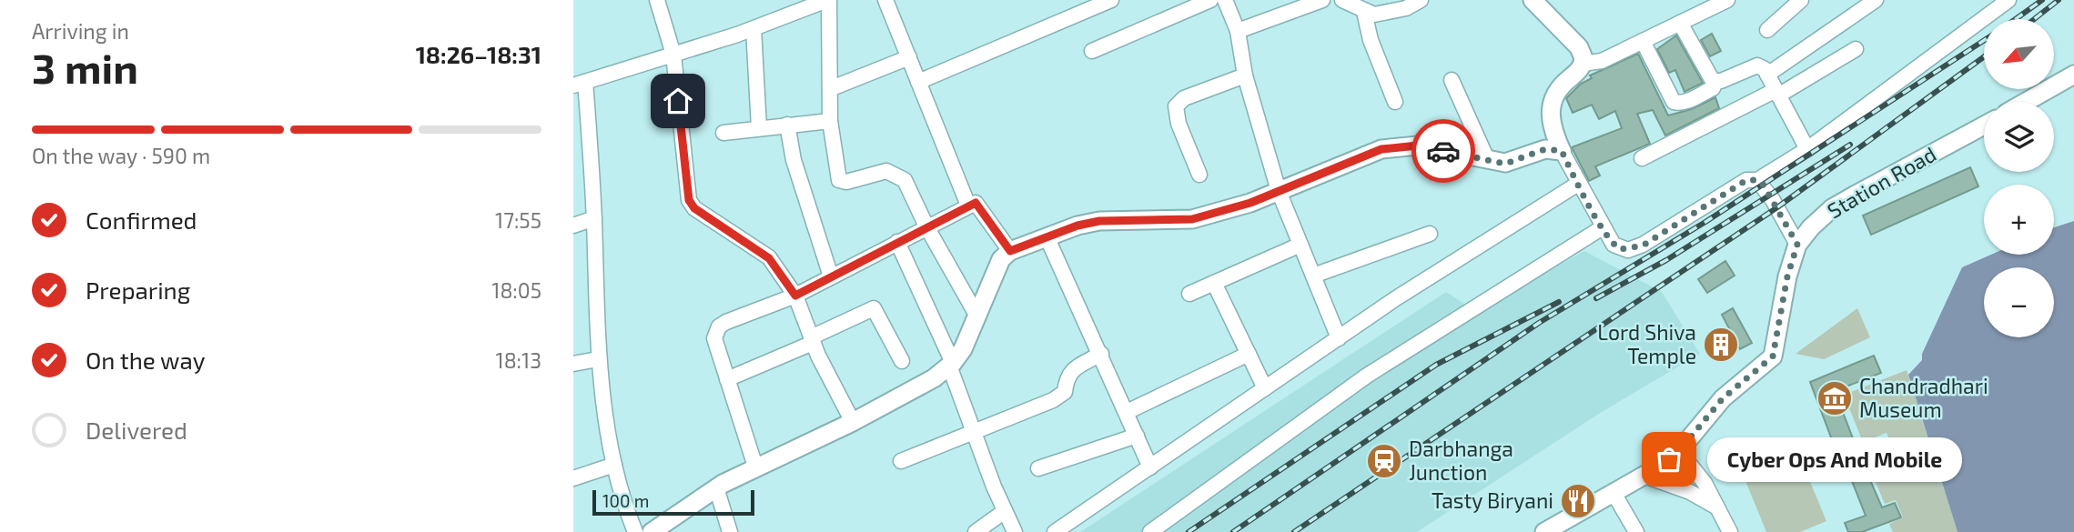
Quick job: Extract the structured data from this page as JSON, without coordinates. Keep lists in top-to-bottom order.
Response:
{
  "streets": {
    "main road": ["Station Road"]
  },
  "places": {
    "building": ["Lord Shiva Temple"],
    "museum": ["Chandradhari Museum"],
    "other": ["Cyber Ops And Mobile"],
    "station": ["Darbhanga Junction"],
    "restaurant": ["Tasty Biryani"]
  },
  "scale_bar": "100 m",
  "north": "bottom left",
  "page": {
    "heading": ["3 min", "Arriving in", "18:26–18:31"],
    "map_buttons": ["+", "−"],
    "bar": "On the way · 590 m",
    "list": [
      ["Confirmed", "17:55"],
      ["Preparing", "18:05"],
      ["On the way", "18:13"],
      "Delivered"
    ],
    "bubble": "Cyber Ops And Mobile",
    "scale": "100 m"
  }
}
